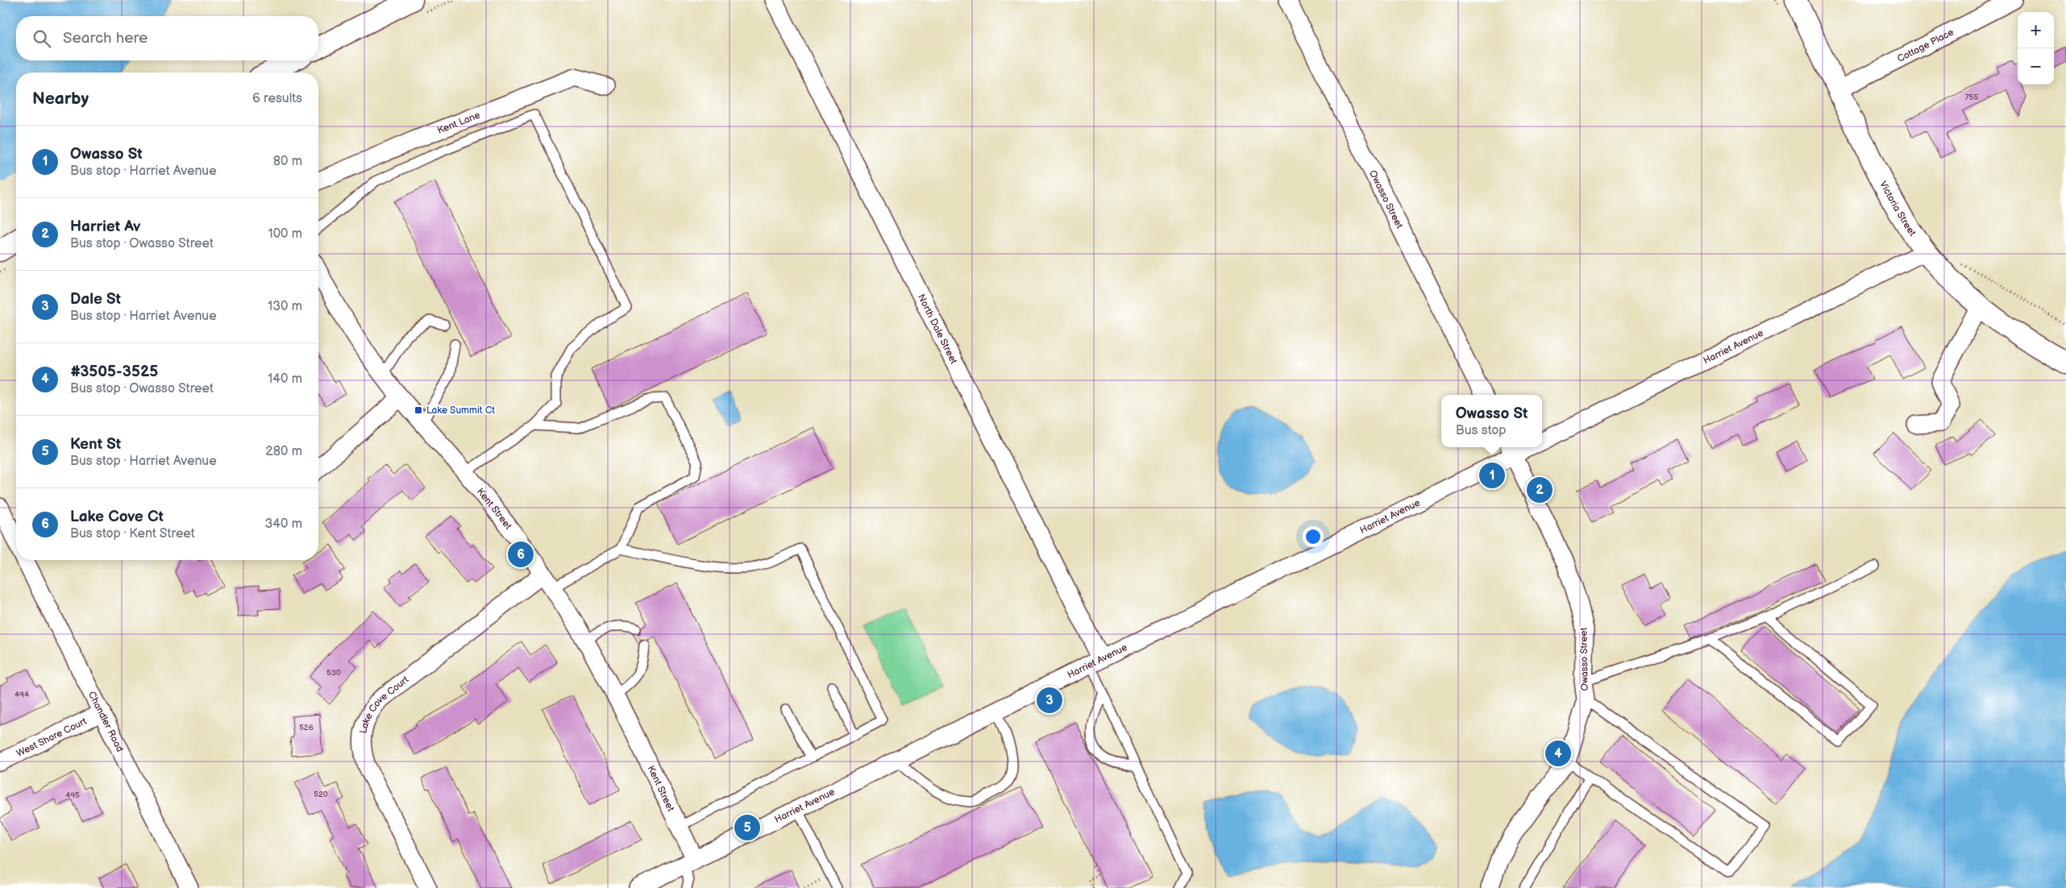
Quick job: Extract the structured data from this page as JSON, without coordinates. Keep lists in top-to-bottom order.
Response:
{
  "streets": {
    "street": [
      "Cottage Place",
      "Kent Lane",
      "Owasso Street",
      "Victoria Street",
      "North Dale Street",
      "Harriet Avenue",
      "Kent Street",
      "Lake Cove Court",
      "Chandler Road",
      "West Shore Court"
    ]
  },
  "crossings": [
    ["Cottage Place", "Victoria Street"],
    ["Owasso Street", "Harriet Avenue"],
    ["Victoria Street", "Harriet Avenue"],
    ["North Dale Street", "Harriet Avenue"],
    ["Harriet Avenue", "Kent Street"],
    ["Kent Street", "Lake Cove Court"],
    ["Chandler Road", "West Shore Court"]
  ],
  "places": {
    "transit": ["Lake Summit Ct"]
  },
  "house_numbers": [
    "755",
    "530",
    "494",
    "526",
    "520",
    "495"
  ],
  "page": {
    "map_buttons": ["+", "−"],
    "search": "Search here",
    "heading": ["Nearby", "6 results"],
    "list": [
      {
        "mark": "1",
        "name": "Owasso St",
        "note": "Bus stop · Harriet Avenue",
        "value": "80 m"
      },
      {
        "mark": "2",
        "name": "Harriet Av",
        "note": "Bus stop · Owasso Street",
        "value": "100 m"
      },
      {
        "mark": "3",
        "name": "Dale St",
        "note": "Bus stop · Harriet Avenue",
        "value": "130 m"
      },
      {
        "mark": "4",
        "name": "#3505-3525",
        "note": "Bus stop · Owasso Street",
        "value": "140 m"
      },
      {
        "mark": "5",
        "name": "Kent St",
        "note": "Bus stop · Harriet Avenue",
        "value": "280 m"
      },
      {
        "mark": "6",
        "name": "Lake Cove Ct",
        "note": "Bus stop · Kent Street",
        "value": "340 m"
      }
    ],
    "popup": ["Owasso St", "Bus stop"],
    "pins": [
      "1",
      "2",
      "6",
      "3",
      "4",
      "5"
    ]
  }
}
